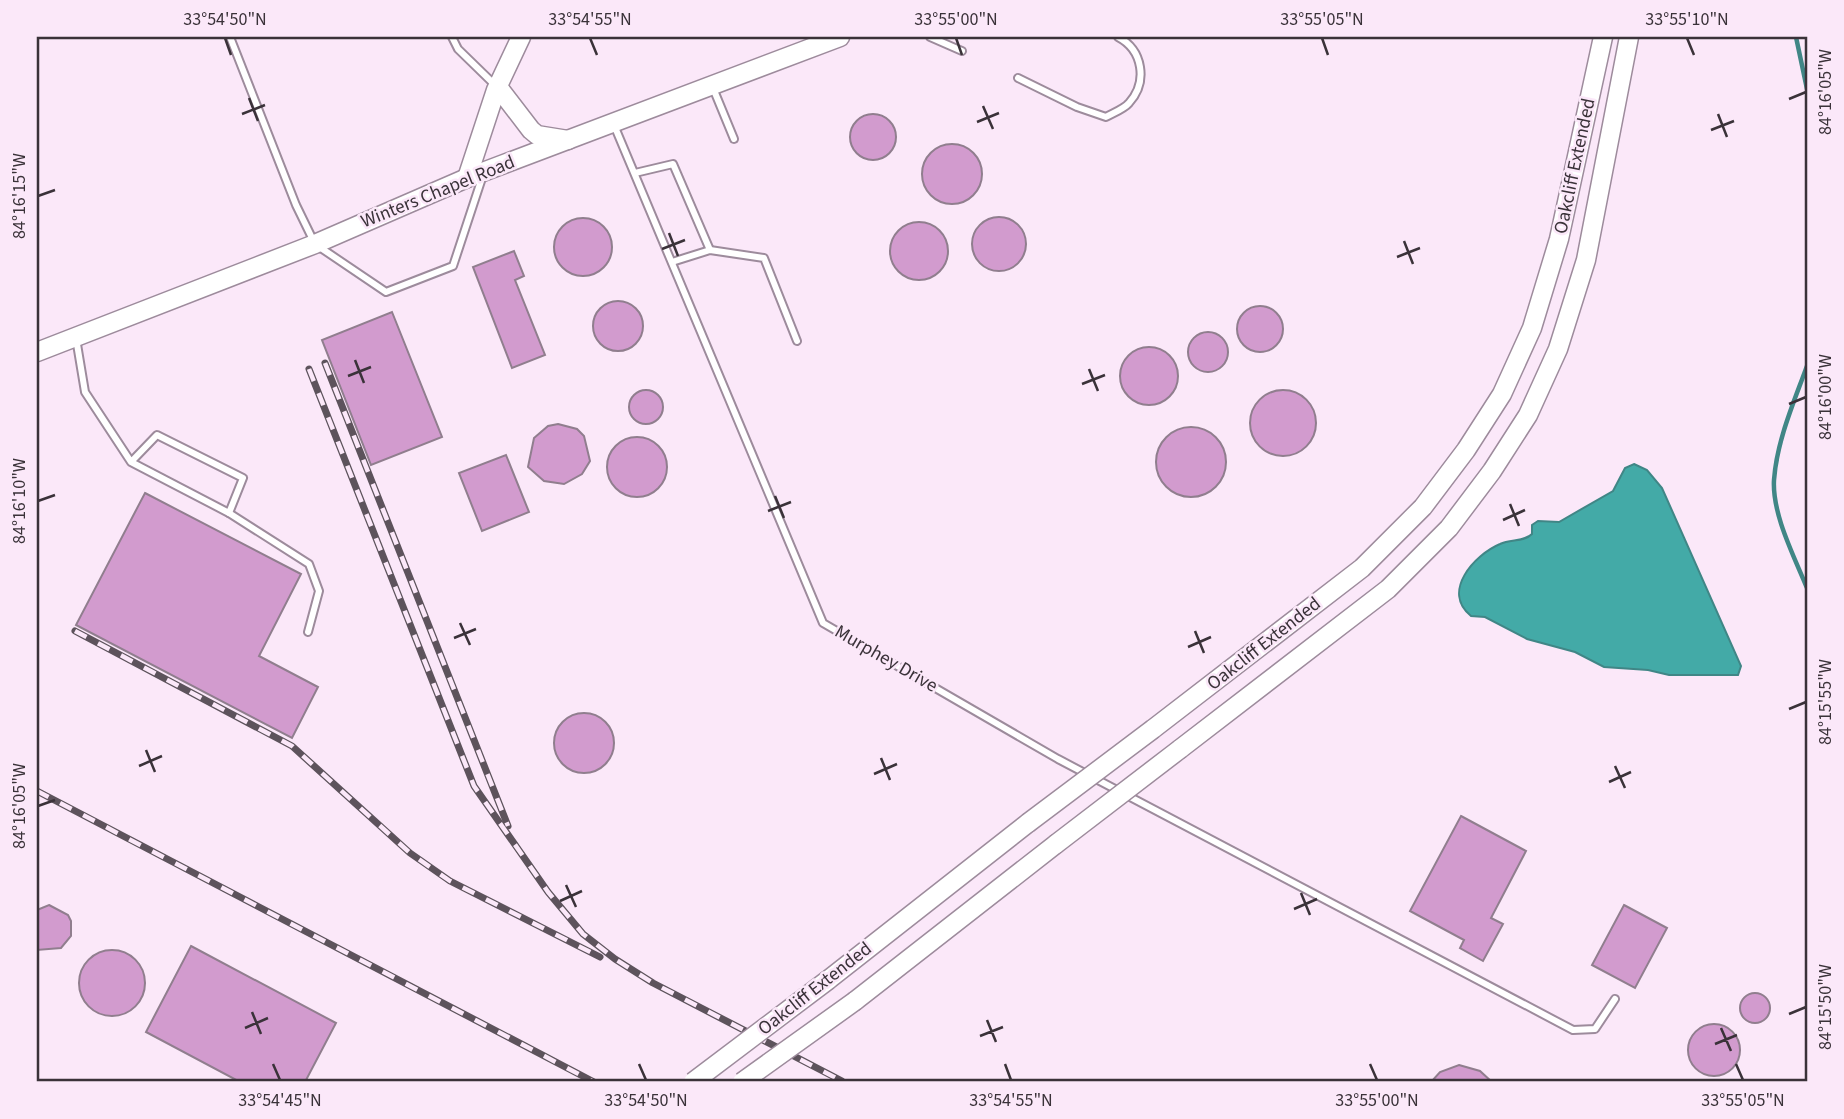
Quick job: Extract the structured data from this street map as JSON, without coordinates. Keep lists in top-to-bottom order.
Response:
{
  "streets": {
    "main road": ["Oakcliff Extended", "Winters Chapel Road"],
    "lane": ["Murphey Drive"]
  },
  "crossings": [
    ["Winters Chapel Road", "Murphey Drive"]
  ],
  "coordinates": [
    "33°54'50\"N",
    "33°54'55\"N",
    "33°55'00\"N",
    "33°55'05\"N",
    "33°55'10\"N",
    "84°16'05\"W",
    "84°16'15\"W",
    "84°16'00\"W",
    "84°16'10\"W",
    "84°15'55\"W",
    "84°15'50\"W",
    "33°54'45\"N"
  ]
}
